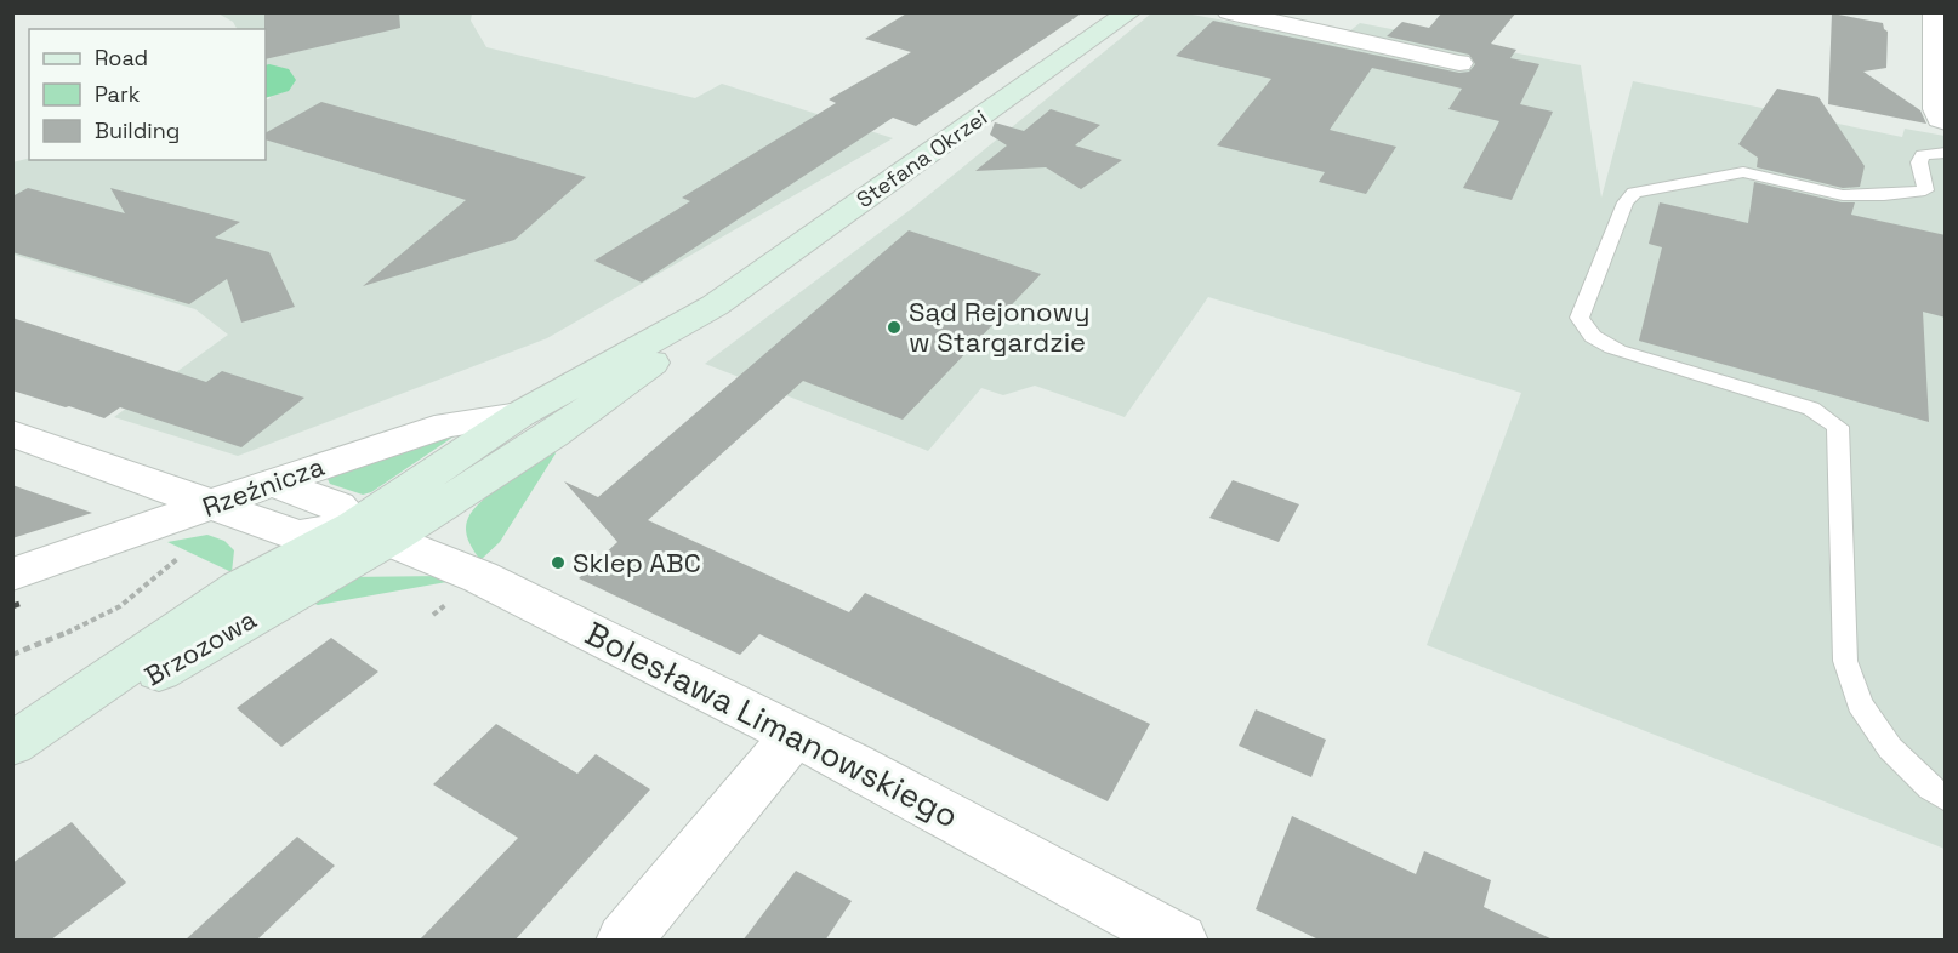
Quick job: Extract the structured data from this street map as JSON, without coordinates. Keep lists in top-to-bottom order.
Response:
{
  "streets": {
    "street": [
      "Stefana Okrzei",
      "Rzeźnicza",
      "Brzozowa",
      "Bolesława Limanowskiego"
    ]
  },
  "crossings": [
    ["Stefana Okrzei", "Rzeźnicza"],
    ["Stefana Okrzei", "Brzozowa"],
    ["Stefana Okrzei", "Bolesława Limanowskiego"],
    ["Rzeźnicza", "Bolesława Limanowskiego"],
    ["Brzozowa", "Bolesława Limanowskiego"]
  ],
  "places": ["Sąd Rejonowy w Stargardzie", "Sklep ABC"],
  "legend": ["Road", "Park", "Building"]
}
